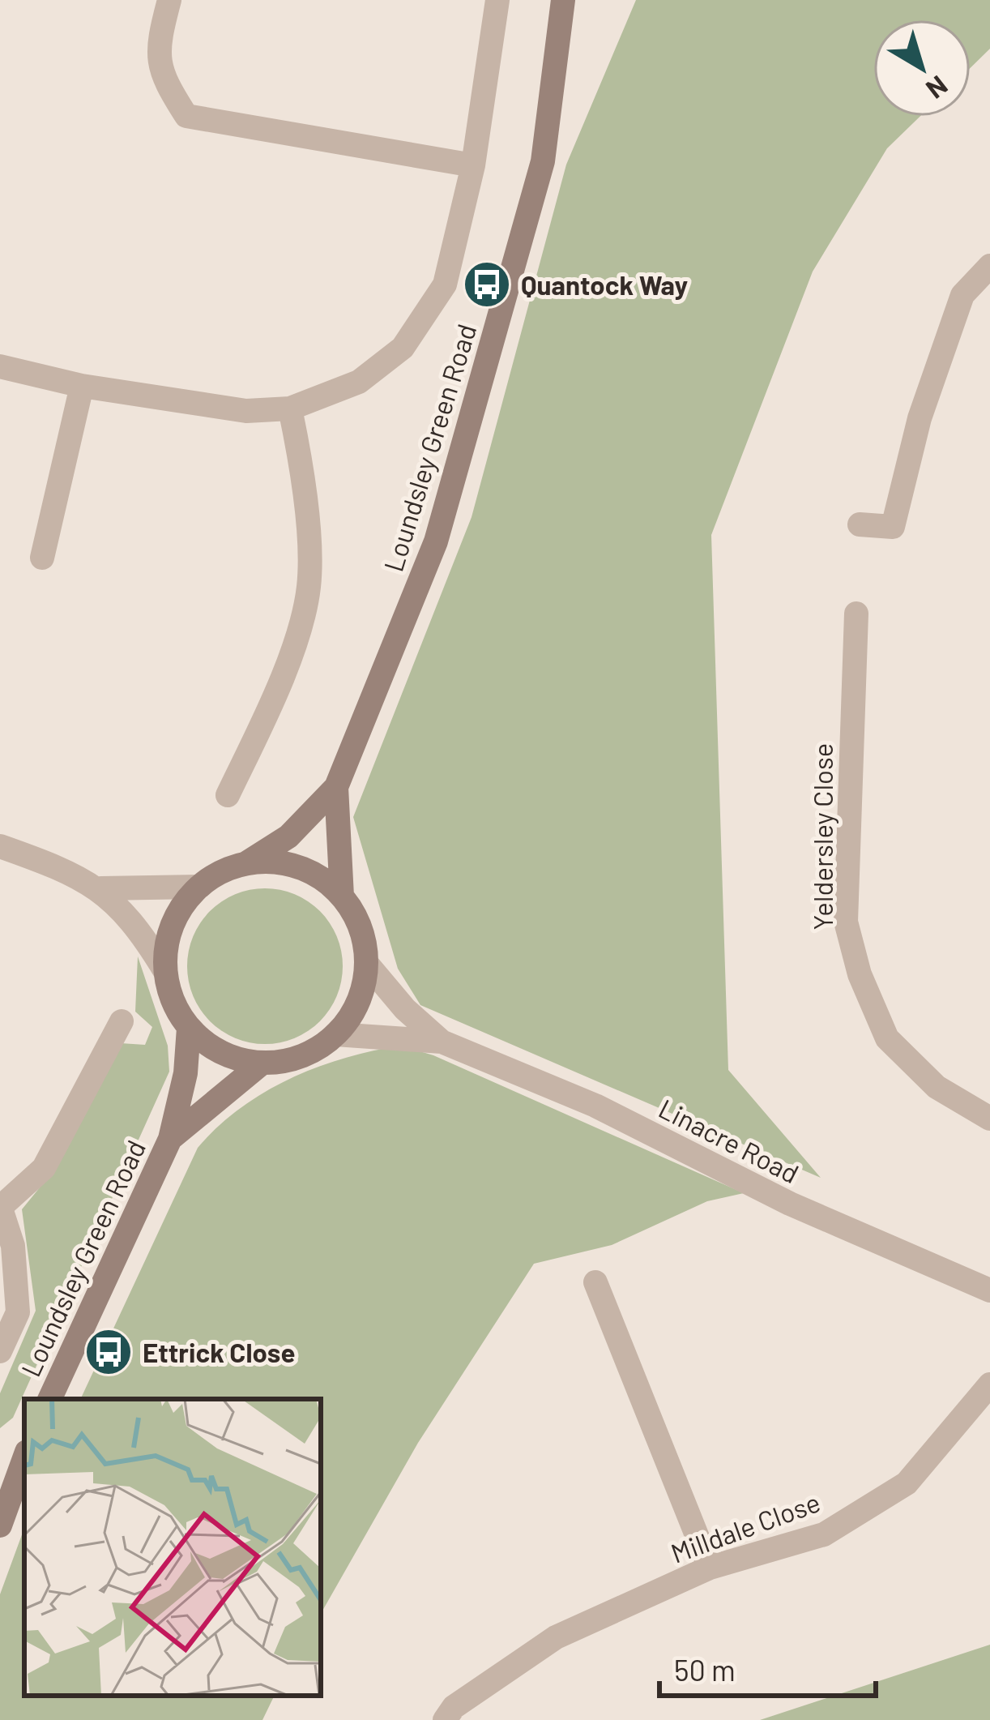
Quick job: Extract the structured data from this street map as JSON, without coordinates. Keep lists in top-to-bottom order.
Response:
{
  "streets": {
    "main road": ["Loundsley Green Road"],
    "street": ["Yeldersley Close", "Linacre Road", "Milldale Close"]
  },
  "crossings": [
    ["Loundsley Green Road", "Linacre Road"]
  ],
  "places": {
    "bus stop": ["Quantock Way", "Ettrick Close"]
  },
  "scale_bar": "50 m",
  "north": "bottom right"
}
